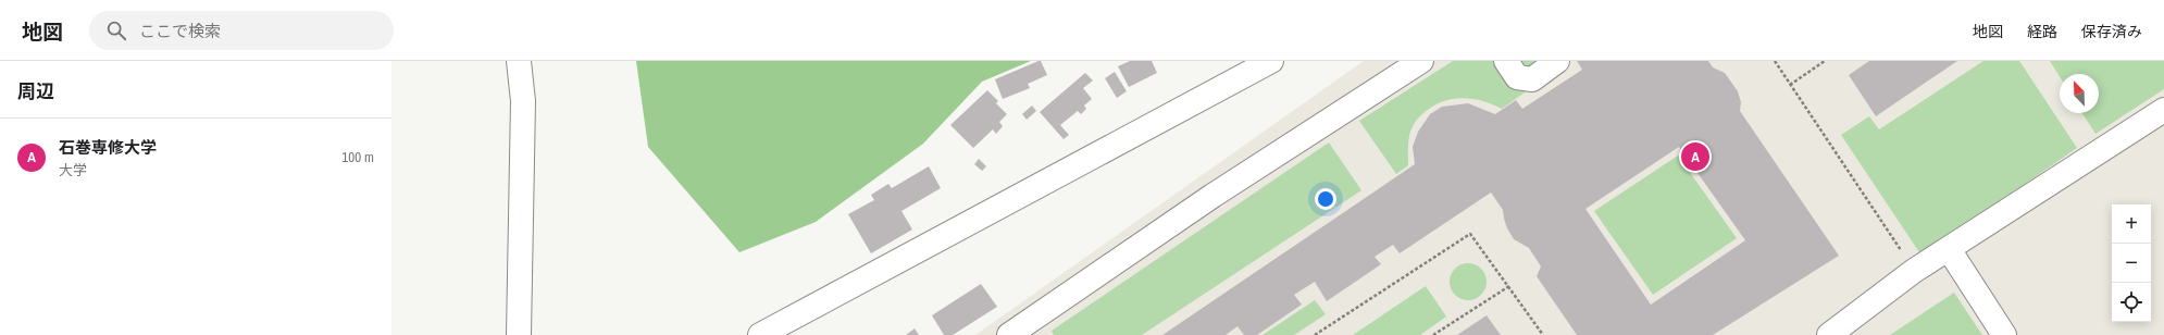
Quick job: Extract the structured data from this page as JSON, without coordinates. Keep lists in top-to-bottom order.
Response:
{
  "north": "top left",
  "page": {
    "header": "地図",
    "search": "ここで検索",
    "nav": ["地図", "経路", "保存済み"],
    "heading": "周辺",
    "list": [
      {
        "mark": "A",
        "name": "石巻専修大学",
        "note": "大学",
        "value": "100 m"
      }
    ],
    "pins": "A",
    "map_buttons": ["+", "−"]
  }
}
